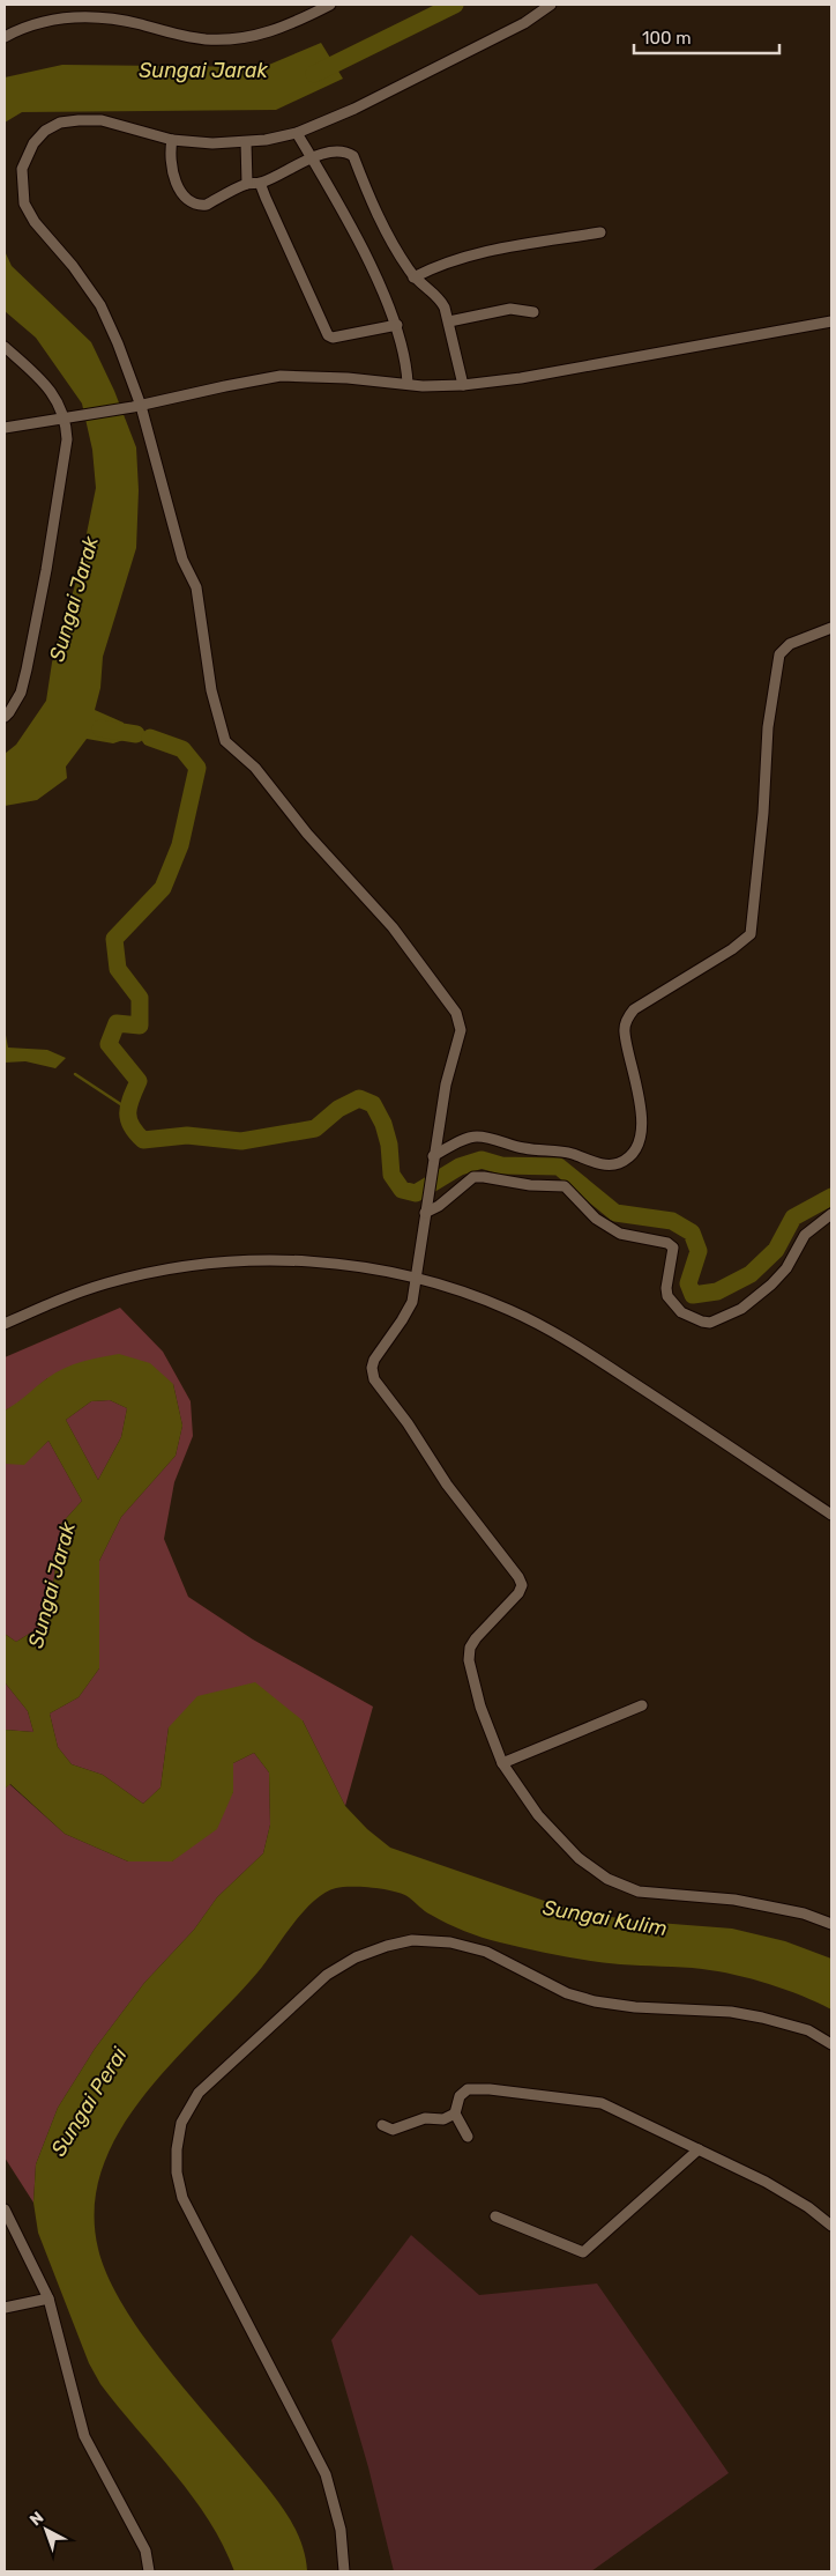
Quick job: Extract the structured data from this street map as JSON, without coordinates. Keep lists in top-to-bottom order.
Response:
{
  "water": ["Sungai Jarak", "Sungai Kulim", "Sungai Perai"],
  "scale_bar": "100 m",
  "north": "top left"
}
